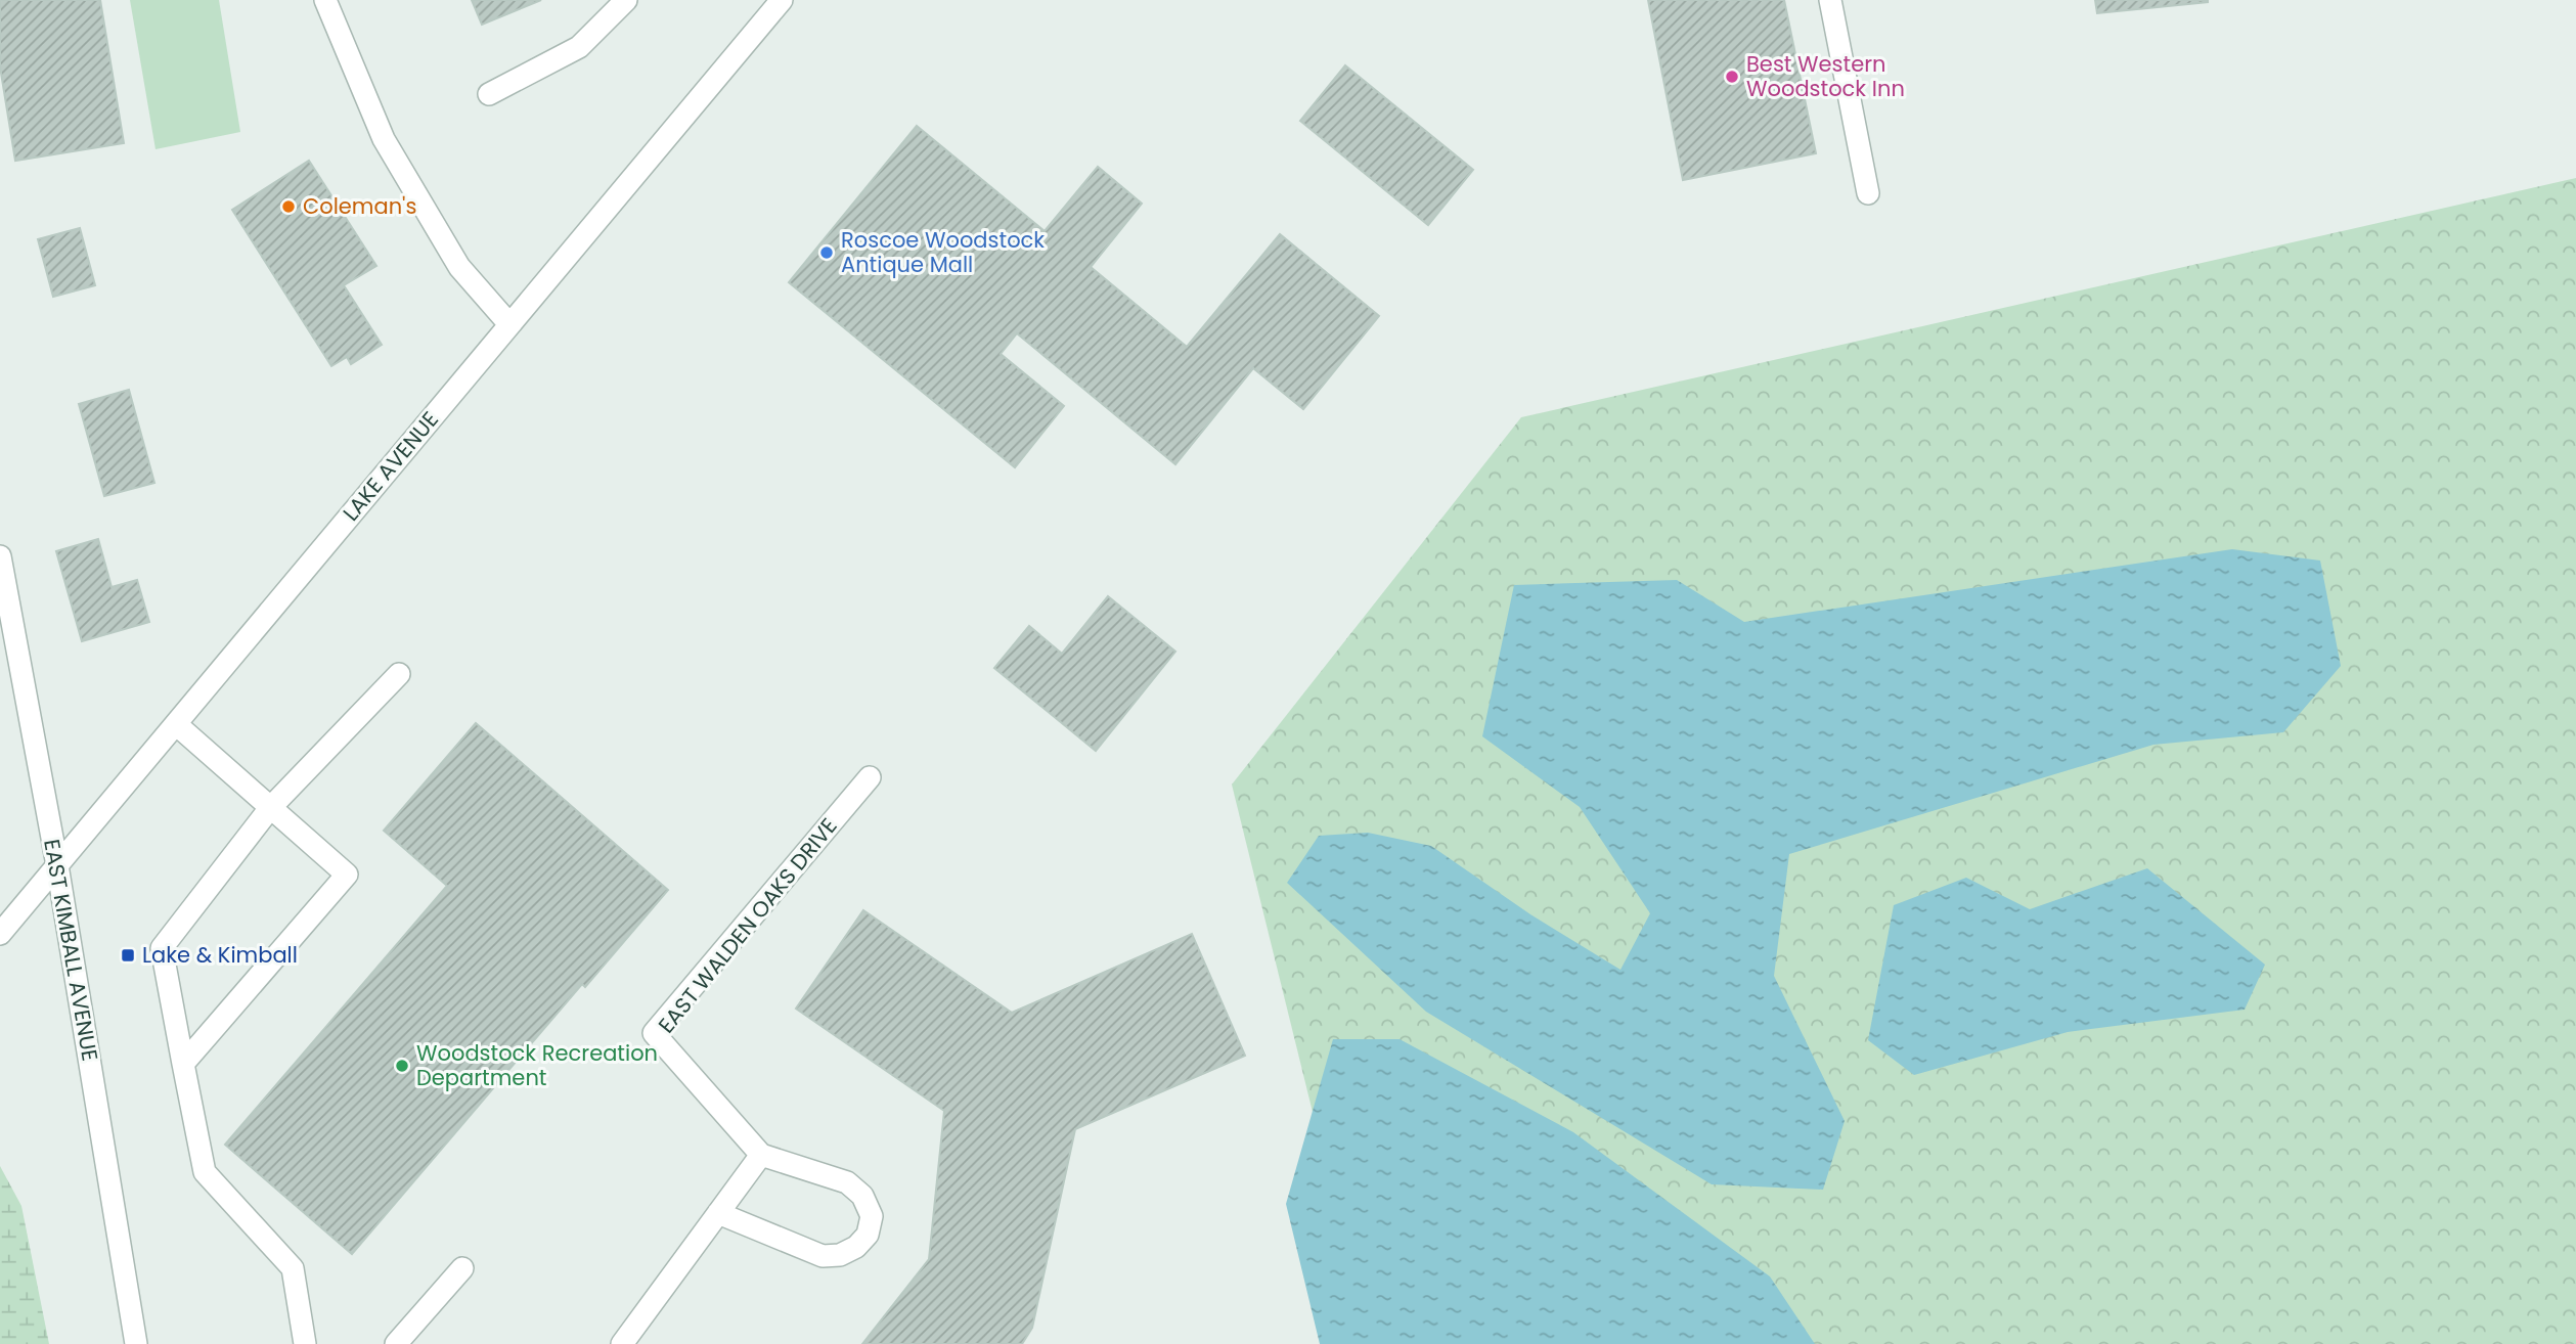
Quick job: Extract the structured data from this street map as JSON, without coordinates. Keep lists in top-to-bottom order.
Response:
{
  "streets": {
    "street": ["LAKE AVENUE", "EAST WALDEN OAKS DRIVE", "EAST KIMBALL AVENUE"]
  },
  "crossings": [
    ["LAKE AVENUE", "EAST KIMBALL AVENUE"]
  ],
  "places": {
    "other": [
      "Best Western Woodstock Inn",
      "Coleman's",
      "Roscoe Woodstock Antique Mall",
      "Woodstock Recreation Department"
    ],
    "transit": ["Lake & Kimball"]
  }
}
